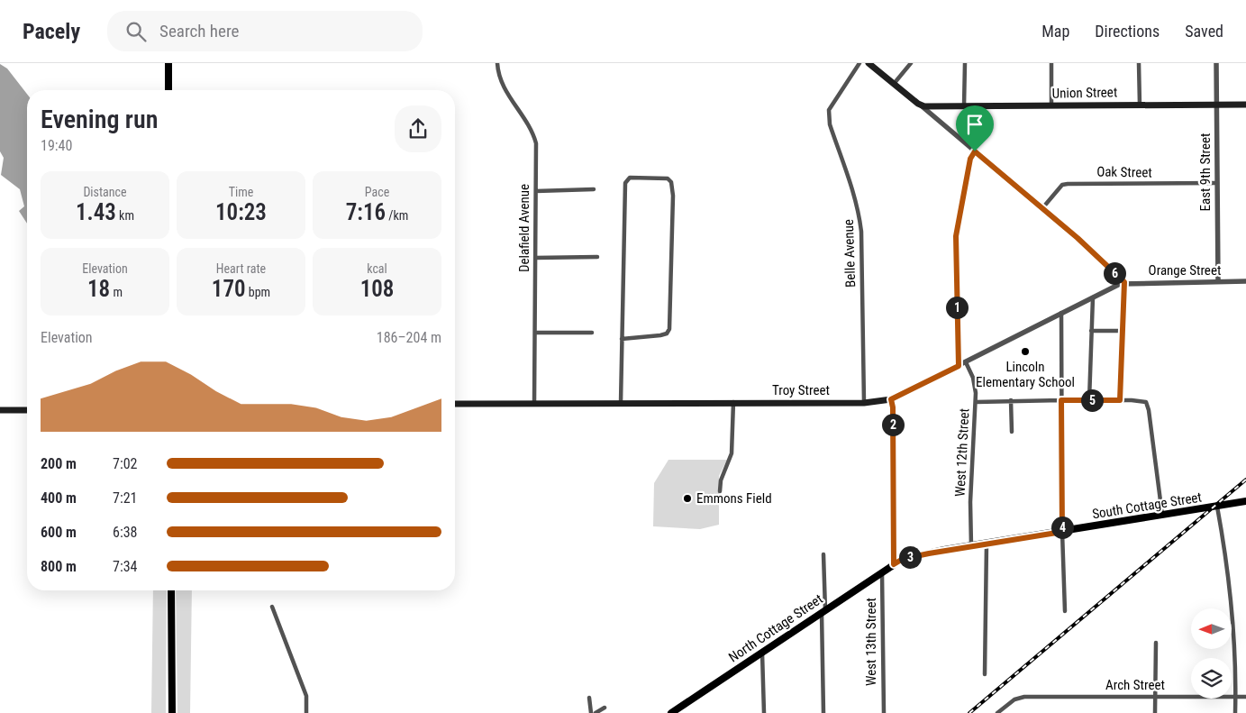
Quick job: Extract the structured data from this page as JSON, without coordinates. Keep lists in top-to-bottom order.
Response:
{
  "streets": {
    "main road": [
      "Union Street",
      "Troy Street",
      "South Cottage Street",
      "North Cottage Street"
    ],
    "street": [
      "Oak Street",
      "East 9th Street",
      "Delafield Avenue",
      "Belle Avenue",
      "Orange Street",
      "West 12th Street",
      "West 13th Street",
      "Arch Street"
    ]
  },
  "crossings": [
    ["Union Street", "East 9th Street"],
    ["Oak Street", "East 9th Street"],
    ["East 9th Street", "Orange Street"],
    ["Delafield Avenue", "Troy Street"],
    ["Belle Avenue", "Troy Street"],
    ["Orange Street", "Troy Street"],
    ["Troy Street", "West 12th Street"],
    ["West 12th Street", "South Cottage Street"],
    ["South Cottage Street", "North Cottage Street"],
    ["North Cottage Street", "West 13th Street"]
  ],
  "places": ["Lincoln Elementary School", "Emmons Field"],
  "north": "left",
  "page": {
    "header": "Pacely",
    "search": "Search here",
    "nav": ["Map", "Directions", "Saved"],
    "heading": ["Evening run", "19:40"],
    "stats": [
      ["Distance", "1.43 km"],
      ["Time", "10:23"],
      ["Pace", "7:16 /km"],
      ["Elevation", "18 m"],
      ["Heart rate", "170 bpm"],
      ["kcal", "108"]
    ],
    "pins": [
      "6",
      "1",
      "5",
      "2",
      "4",
      "3"
    ],
    "chart": ["Elevation", "186–204 m"],
    "list": [
      {
        "name": "200 m",
        "note": "7:02"
      },
      {
        "name": "400 m",
        "note": "7:21"
      },
      {
        "name": "600 m",
        "note": "6:38"
      },
      {
        "name": "800 m",
        "note": "7:34"
      }
    ]
  }
}
